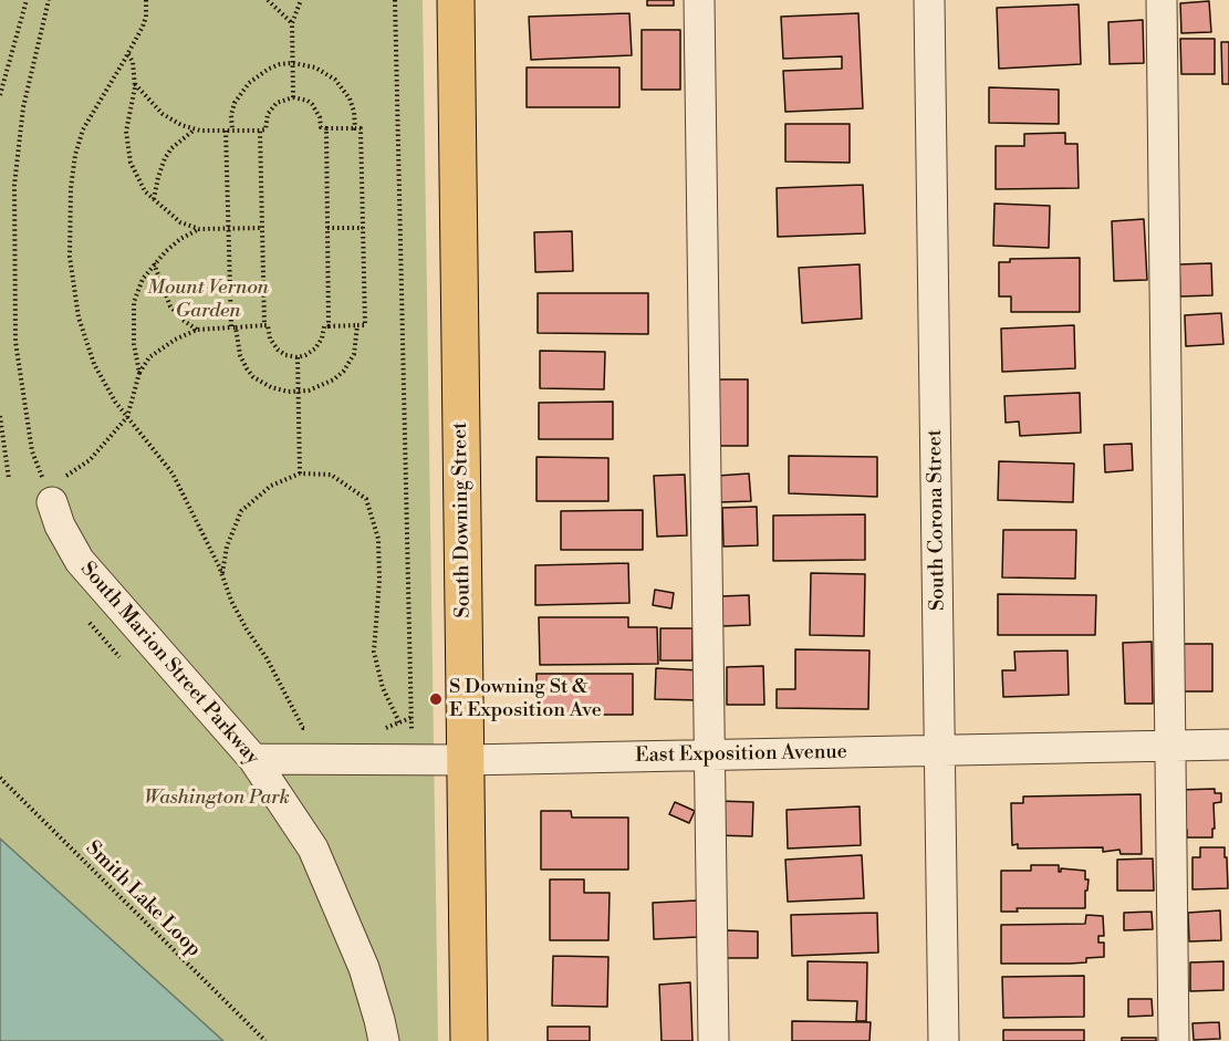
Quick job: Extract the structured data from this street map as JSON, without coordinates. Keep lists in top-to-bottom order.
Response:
{
  "streets": {
    "main road": ["South Downing Street"],
    "street": ["South Corona Street", "South Marion Street Parkway", "East Exposition Avenue"],
    "path": ["Smith Lake Loop"]
  },
  "crossings": [
    ["South Downing Street", "East Exposition Avenue"],
    ["South Corona Street", "East Exposition Avenue"],
    ["South Marion Street Parkway", "East Exposition Avenue"]
  ],
  "parks": ["Mount Vernon Garden", "Washington Park"],
  "places": ["S Downing St & E Exposition Ave"]
}
